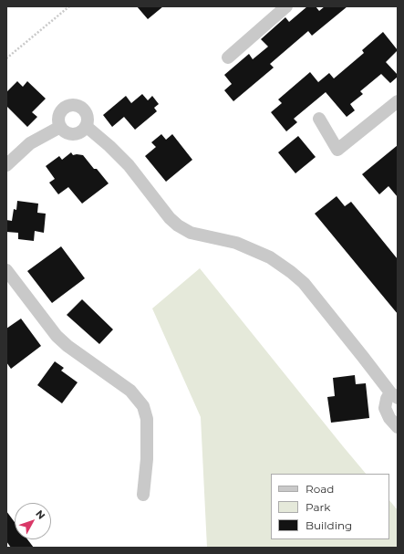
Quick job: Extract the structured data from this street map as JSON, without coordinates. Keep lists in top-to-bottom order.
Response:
{
  "legend": ["Road", "Park", "Building"],
  "north": "top right"
}
